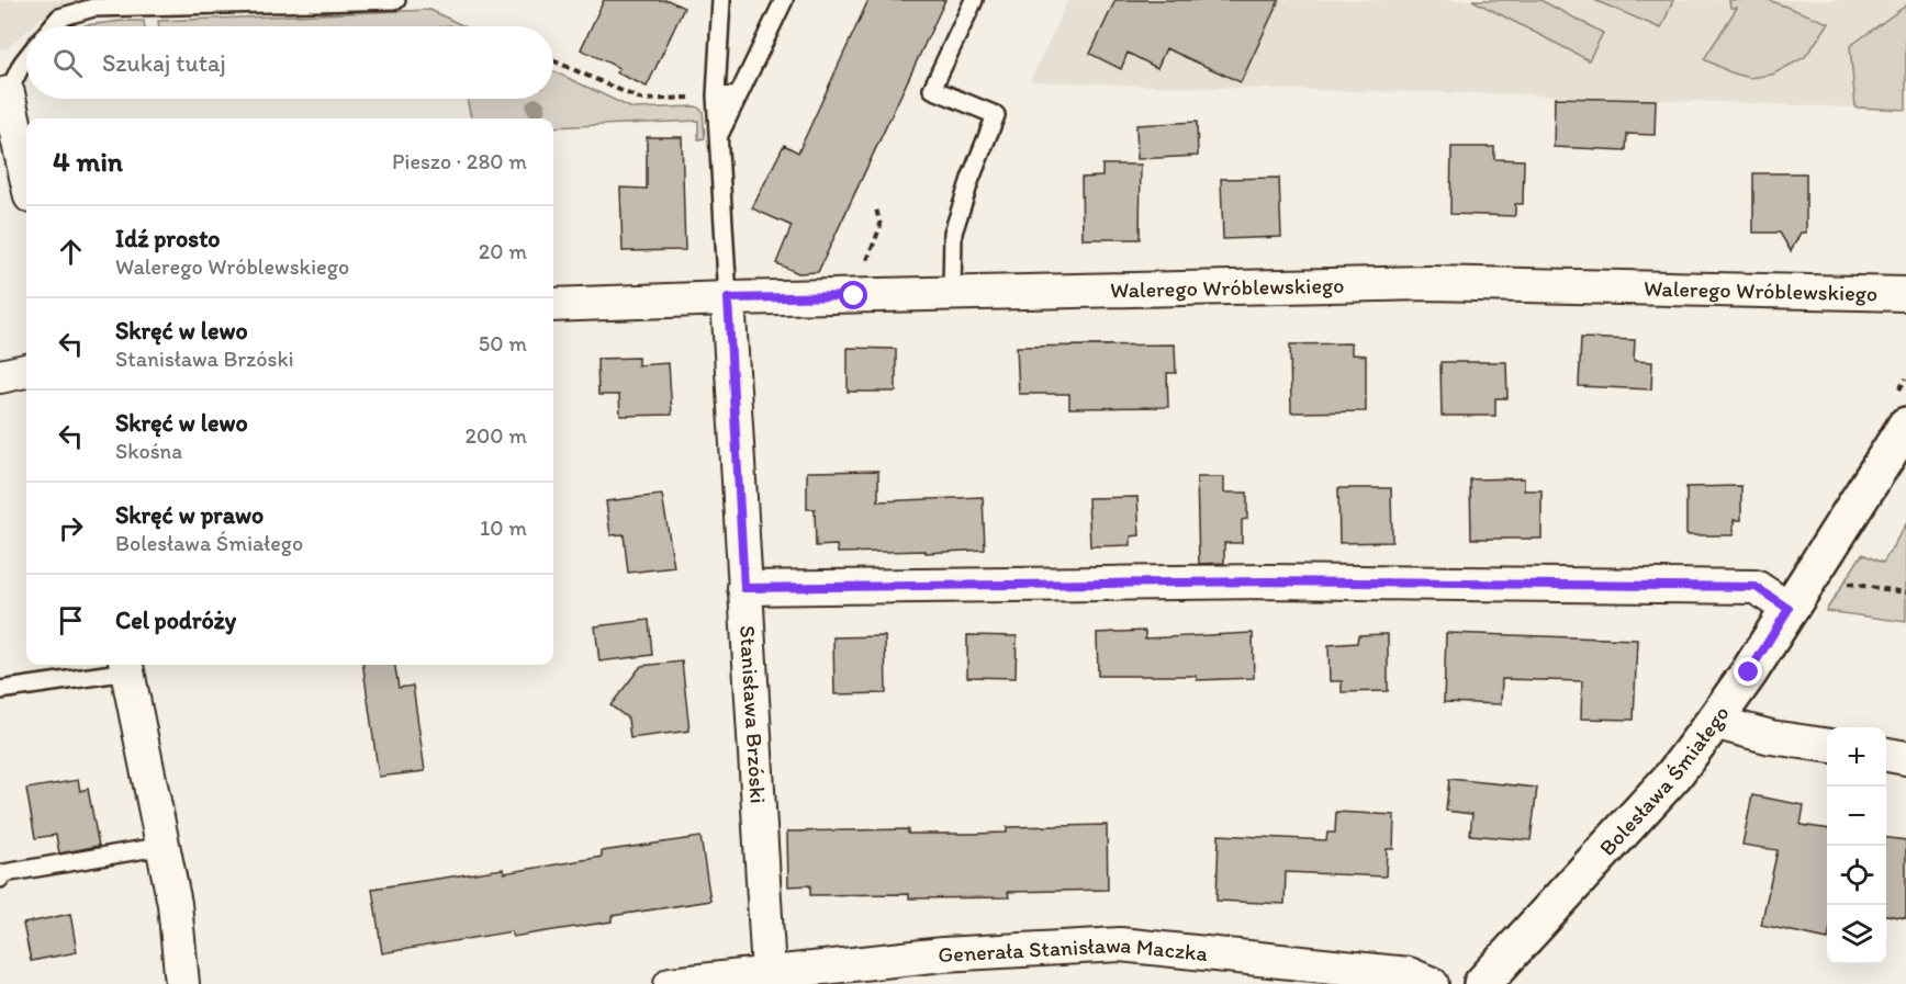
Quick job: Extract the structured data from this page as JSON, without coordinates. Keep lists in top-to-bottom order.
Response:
{
  "streets": {
    "street": [
      "Walerego Wróblewskiego",
      "Stanisława Brzóski",
      "Bolesława Śmiałego",
      "Generała Stanisława Maczka"
    ]
  },
  "crossings": [
    ["Walerego Wróblewskiego", "Stanisława Brzóski"],
    ["Stanisława Brzóski", "Generała Stanisława Maczka"]
  ],
  "page": {
    "search": "Szukaj tutaj",
    "heading": ["4 min", "Pieszo · 280 m"],
    "list": [
      ["Idź prosto", "Walerego Wróblewskiego", "20 m"],
      ["Skręć w lewo", "Stanisława Brzóski", "50 m"],
      ["Skręć w lewo", "Skośna", "200 m"],
      ["Skręć w prawo", "Bolesława Śmiałego", "10 m"],
      "Cel podróży"
    ],
    "map_buttons": ["+", "−"]
  }
}
